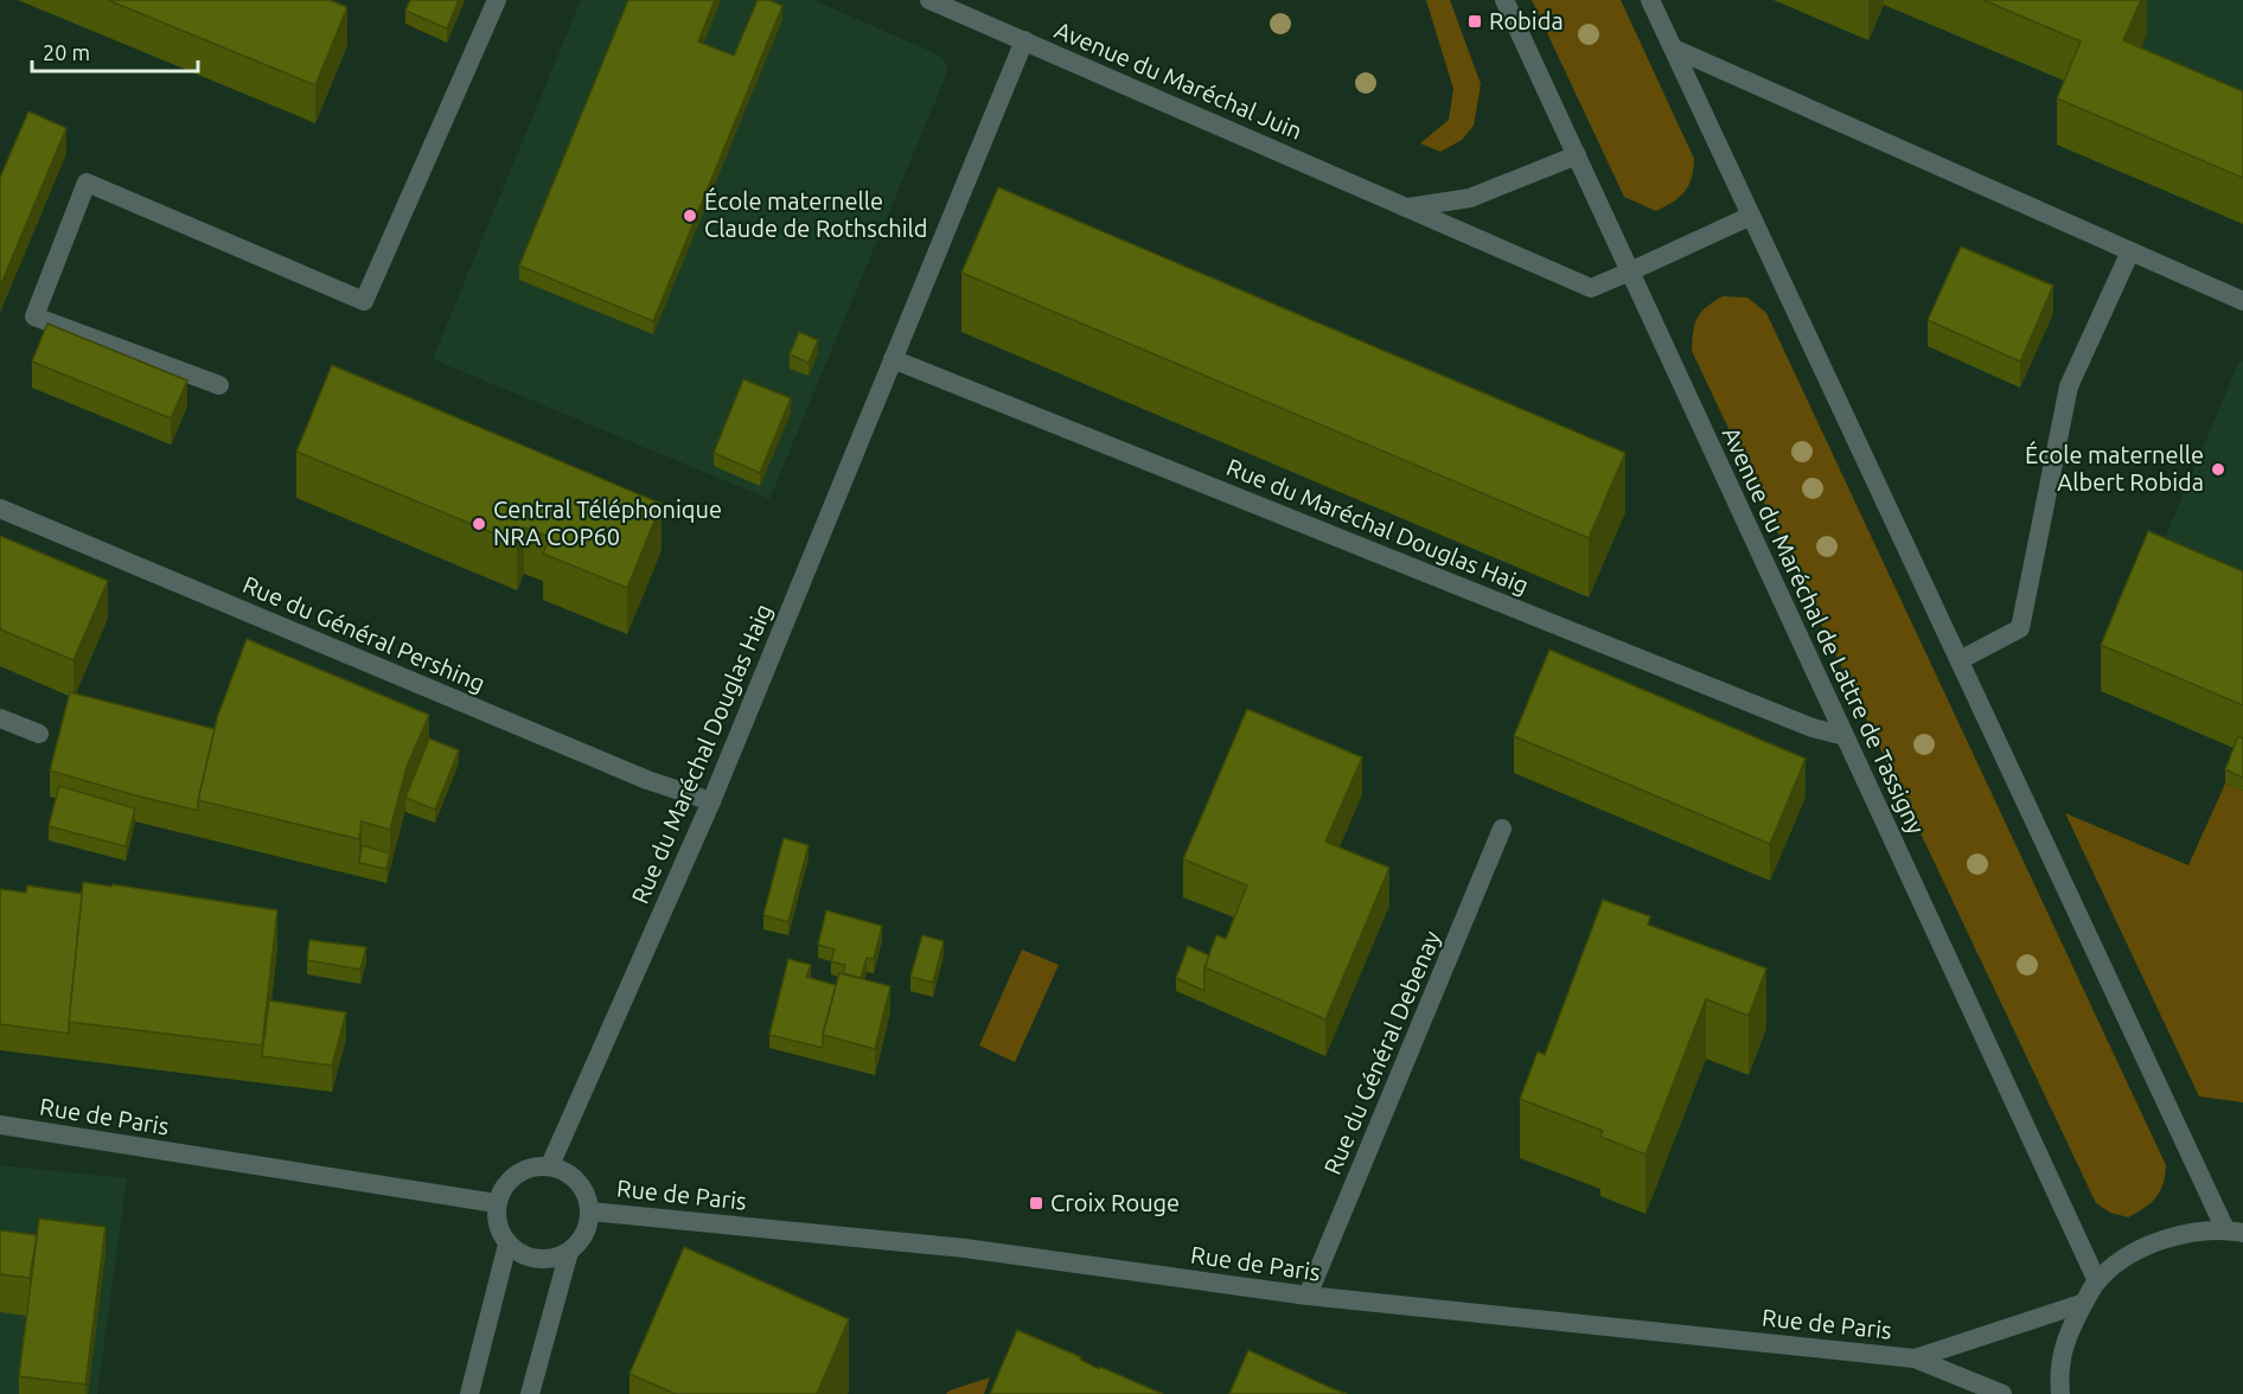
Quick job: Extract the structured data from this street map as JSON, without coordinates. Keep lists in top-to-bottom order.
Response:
{
  "streets": {
    "street": [
      "Avenue du Maréchal Juin",
      "Rue du Maréchal Douglas Haig",
      "Avenue du Maréchal de Lattre de Tassigny",
      "Rue du Général Pershing",
      "Rue du Général Debenay",
      "Rue de Paris"
    ]
  },
  "crossings": [
    ["Avenue du Maréchal Juin", "Rue du Maréchal Douglas Haig"],
    ["Rue du Maréchal Douglas Haig", "Avenue du Maréchal de Lattre de Tassigny"],
    ["Rue du Maréchal Douglas Haig", "Rue du Général Pershing"],
    ["Rue du Maréchal Douglas Haig", "Rue de Paris"],
    ["Rue du Général Debenay", "Rue de Paris"]
  ],
  "places": {
    "transit": ["Robida", "Croix Rouge"],
    "other": ["École maternelle Claude de Rothschild", "École maternelle Albert Robida", "Central Téléphonique NRA COP60"]
  },
  "scale_bar": "20 m"
}
